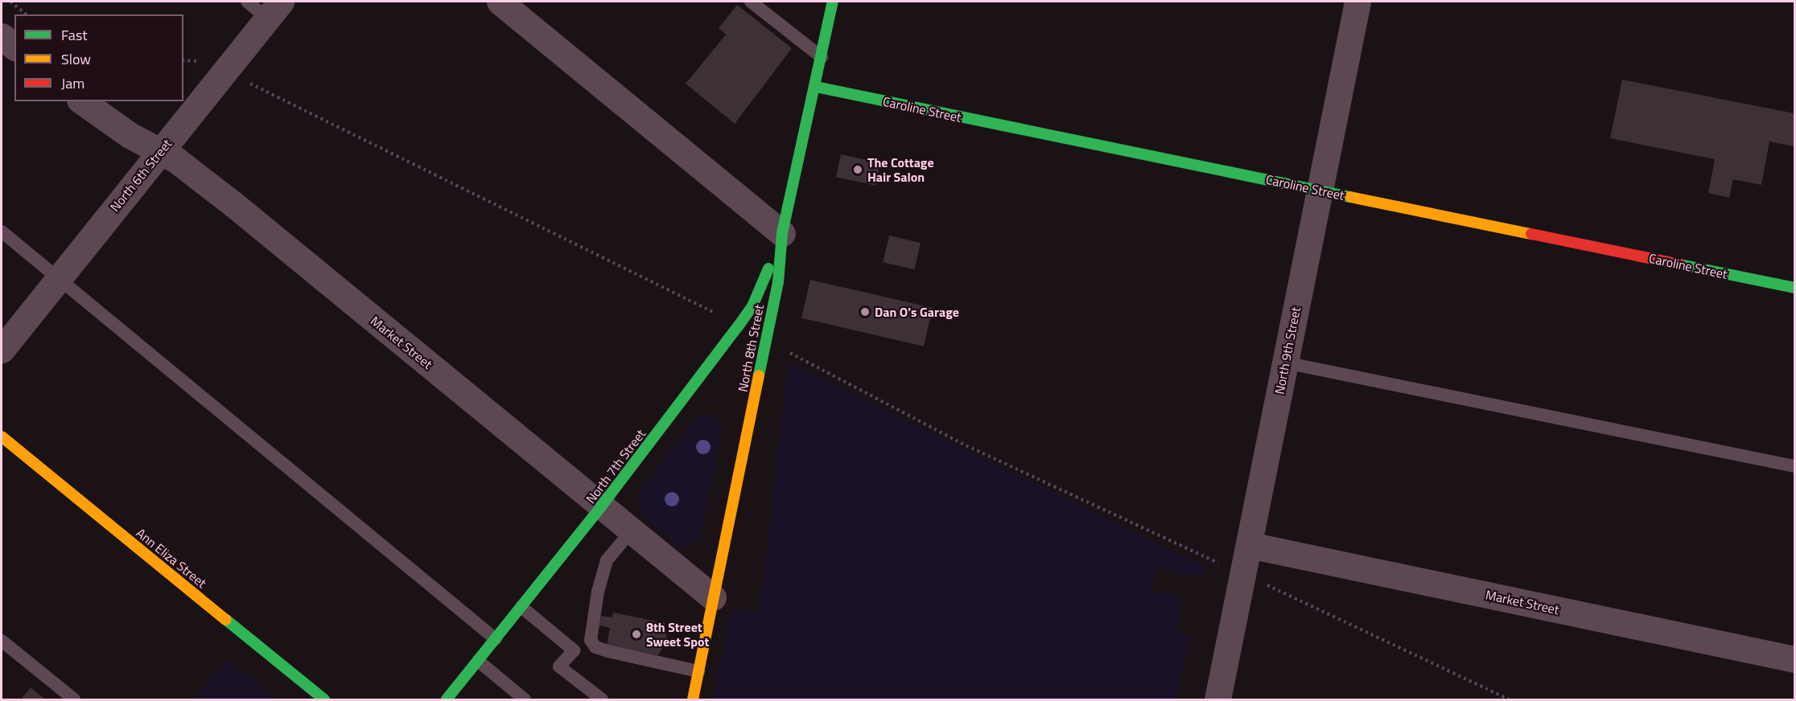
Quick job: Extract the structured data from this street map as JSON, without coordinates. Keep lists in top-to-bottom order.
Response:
{
  "streets": {
    "street": [
      "Caroline Street",
      "North 6th Street",
      "Market Street",
      "North 8th Street",
      "North 9th Street",
      "North 7th Street",
      "Ann Eliza Street"
    ]
  },
  "crossings": [
    ["Caroline Street", "North 8th Street"],
    ["Caroline Street", "North 9th Street"],
    ["North 6th Street", "Market Street"],
    ["Market Street", "North 8th Street"],
    ["Market Street", "North 9th Street"],
    ["Market Street", "North 7th Street"],
    ["North 8th Street", "North 7th Street"]
  ],
  "places": ["The Cottage Hair Salon", "Dan O's Garage", "8th Street Sweet Spot"],
  "legend": ["Fast", "Slow", "Jam"]
}
